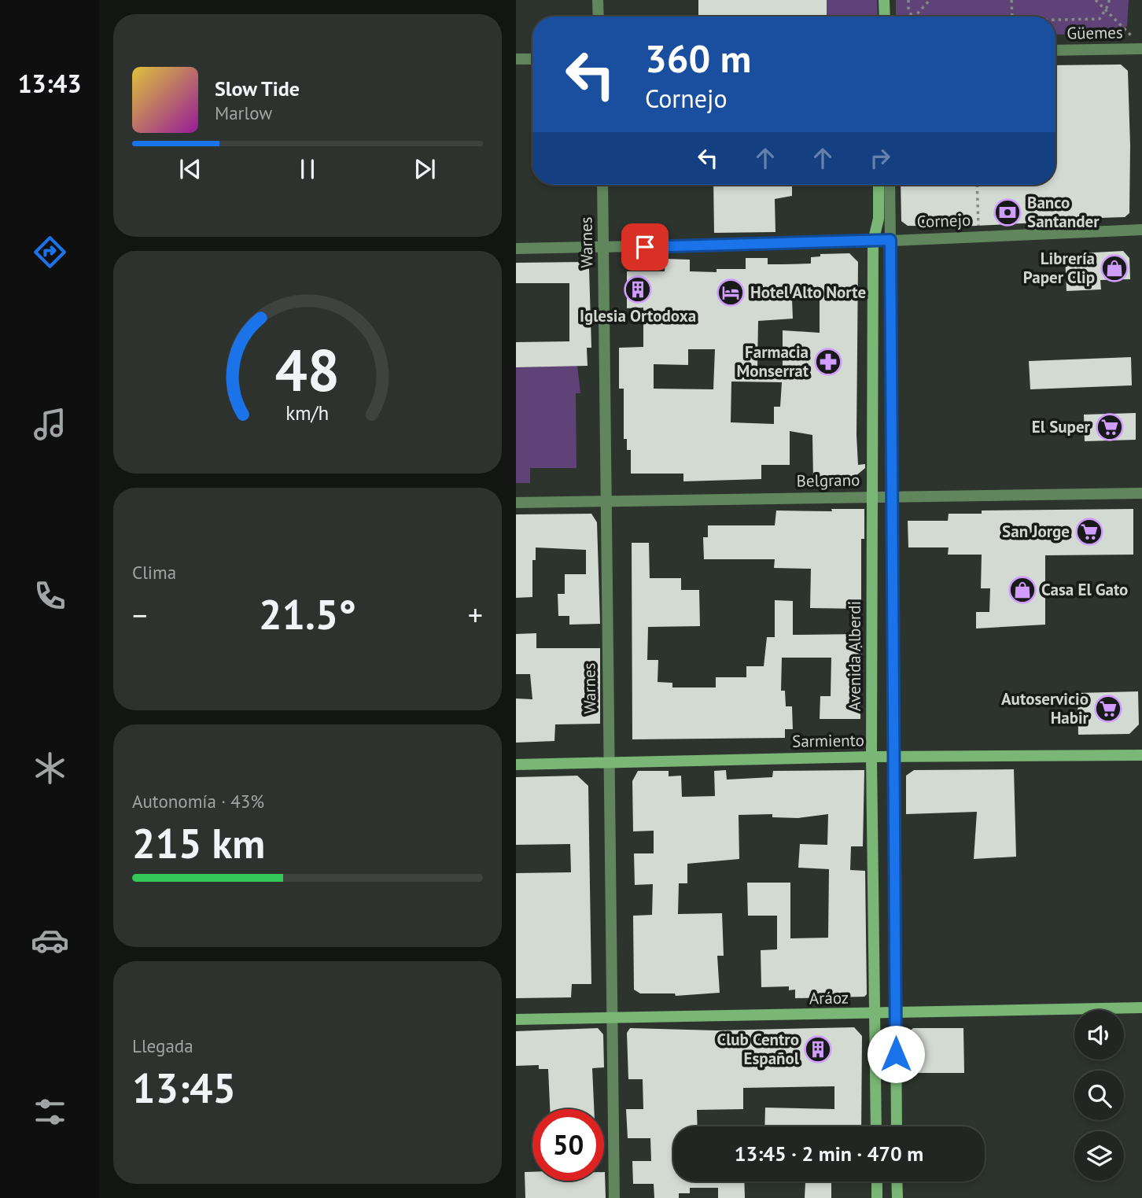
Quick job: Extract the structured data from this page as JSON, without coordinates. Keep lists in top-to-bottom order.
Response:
{
  "streets": {
    "main road": ["Avenida Alberdi", "Sarmiento", "Aráoz"],
    "street": [
      "Güemes",
      "Cornejo",
      "Warnes",
      "Belgrano"
    ]
  },
  "crossings": [
    ["Cornejo", "Warnes"],
    ["Cornejo", "Avenida Alberdi"],
    ["Warnes", "Belgrano"],
    ["Warnes", "Sarmiento"],
    ["Warnes", "Aráoz"],
    ["Belgrano", "Avenida Alberdi"],
    ["Avenida Alberdi", "Sarmiento"],
    ["Avenida Alberdi", "Aráoz"]
  ],
  "places": {
    "bank": ["Banco Santander"],
    "shop": ["Librería Paper Clip", "Casa El Gato"],
    "building": ["Iglesia Ortodoxa", "Club Centro Español"],
    "hotel": ["Hotel Alto Norte"],
    "pharmacy": ["Farmacia Monserrat"],
    "supermarket": ["El Super", "San Jorge", "Autoservicio Habir"]
  },
  "page": {
    "tabs": "13:43",
    "turn": ["360 m", "Cornejo"],
    "song": ["Slow Tide", "Marlow"],
    "tile": [
      "Clima",
      ["Autonomía · 43%", "215 km"],
      ["Llegada", "13:45"]
    ],
    "heat": ["−", "21.5°", "+"],
    "limit": "50",
    "trip": "13:45 · 2 min · 470 m",
    "gauge": ["48", "km/h"]
  }
}
